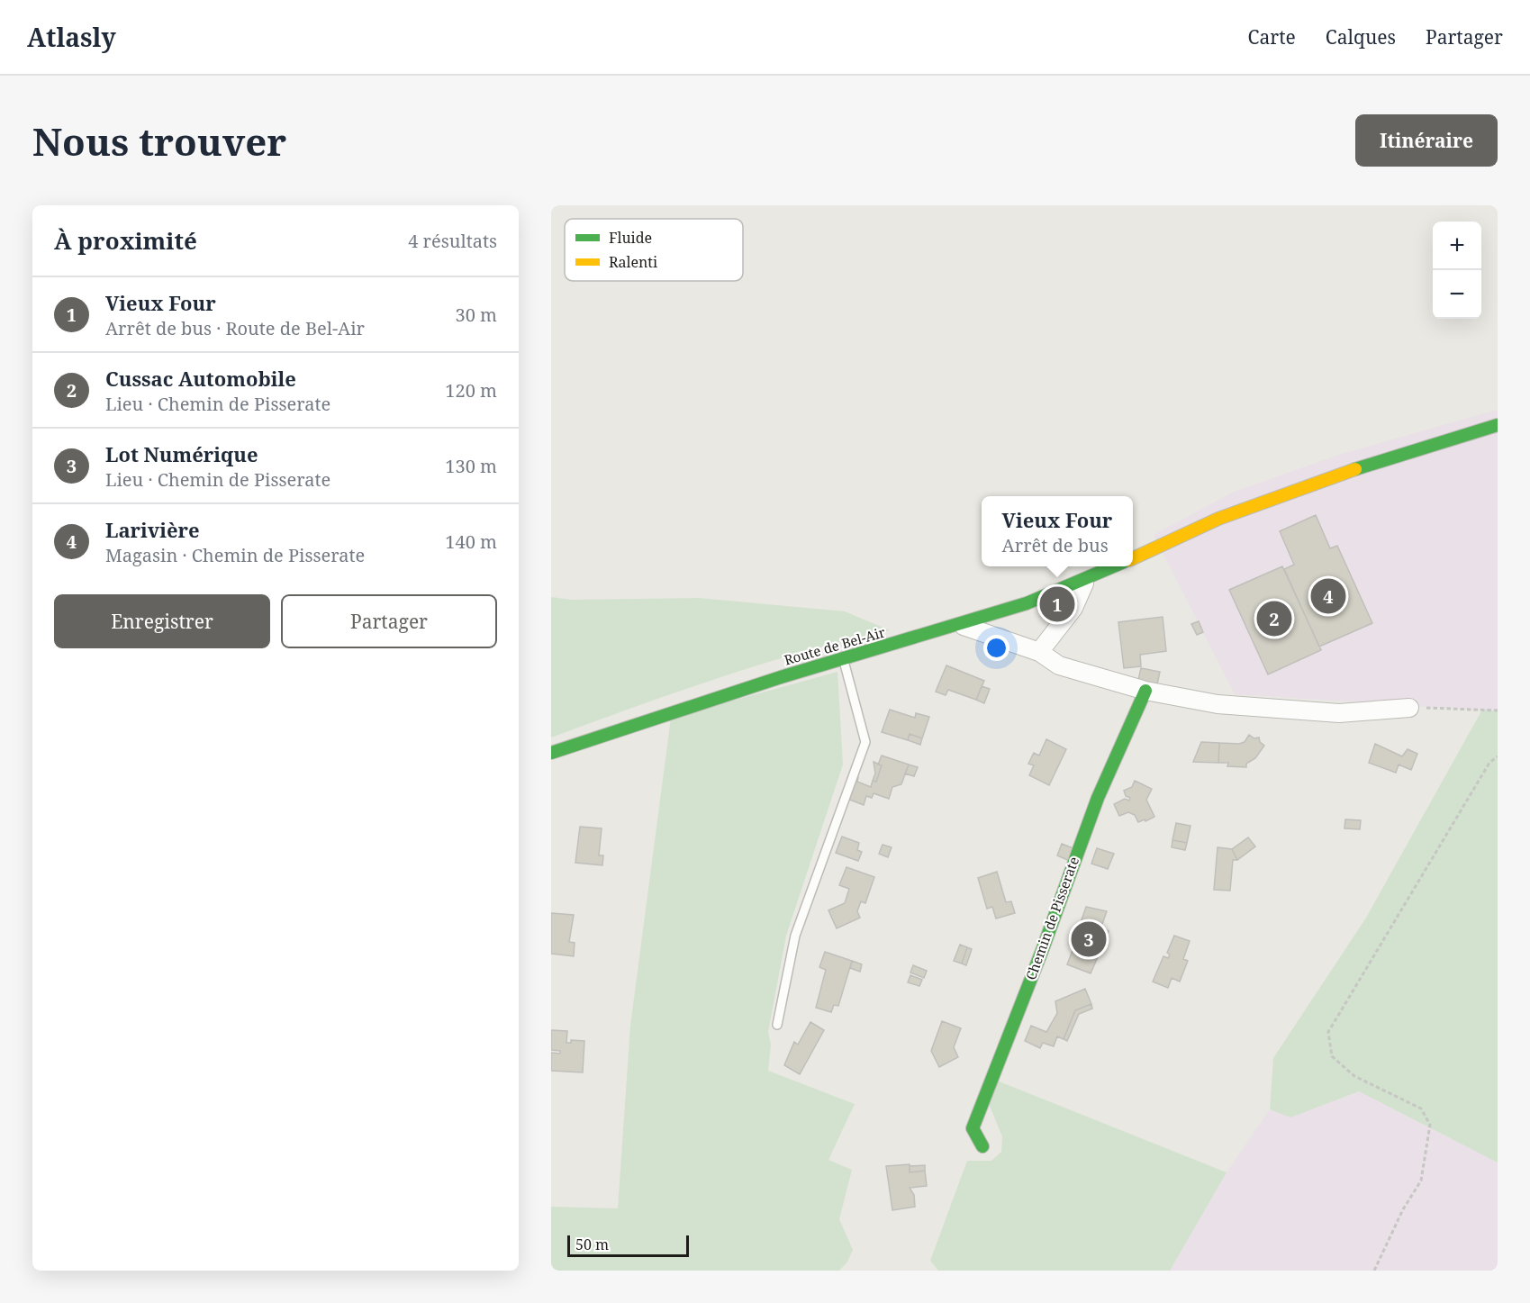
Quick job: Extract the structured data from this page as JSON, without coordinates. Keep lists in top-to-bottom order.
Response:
{
  "streets": {
    "street": ["Route de Bel-Air", "Chemin de Pisserate"]
  },
  "legend": ["Fluide", "Ralenti"],
  "scale_bar": "50 m",
  "page": {
    "header": "Atlasly",
    "nav": ["Carte", "Calques", "Partager"],
    "buttons": [
      "Itinéraire",
      ["Enregistrer", "Partager"]
    ],
    "title": "Nous trouver",
    "heading": ["À proximité", "4 résultats"],
    "map_buttons": ["+", "−"],
    "list": [
      {
        "mark": "1",
        "name": "Vieux Four",
        "note": "Arrêt de bus · Route de Bel-Air",
        "value": "30 m"
      },
      {
        "mark": "2",
        "name": "Cussac Automobile",
        "note": "Lieu · Chemin de Pisserate",
        "value": "120 m"
      },
      {
        "mark": "3",
        "name": "Lot Numérique",
        "note": "Lieu · Chemin de Pisserate",
        "value": "130 m"
      },
      {
        "mark": "4",
        "name": "Larivière",
        "note": "Magasin · Chemin de Pisserate",
        "value": "140 m"
      }
    ],
    "popup": ["Vieux Four", "Arrêt de bus"],
    "pins": [
      "4",
      "1",
      "2",
      "3"
    ],
    "scale": "50 m"
  }
}
